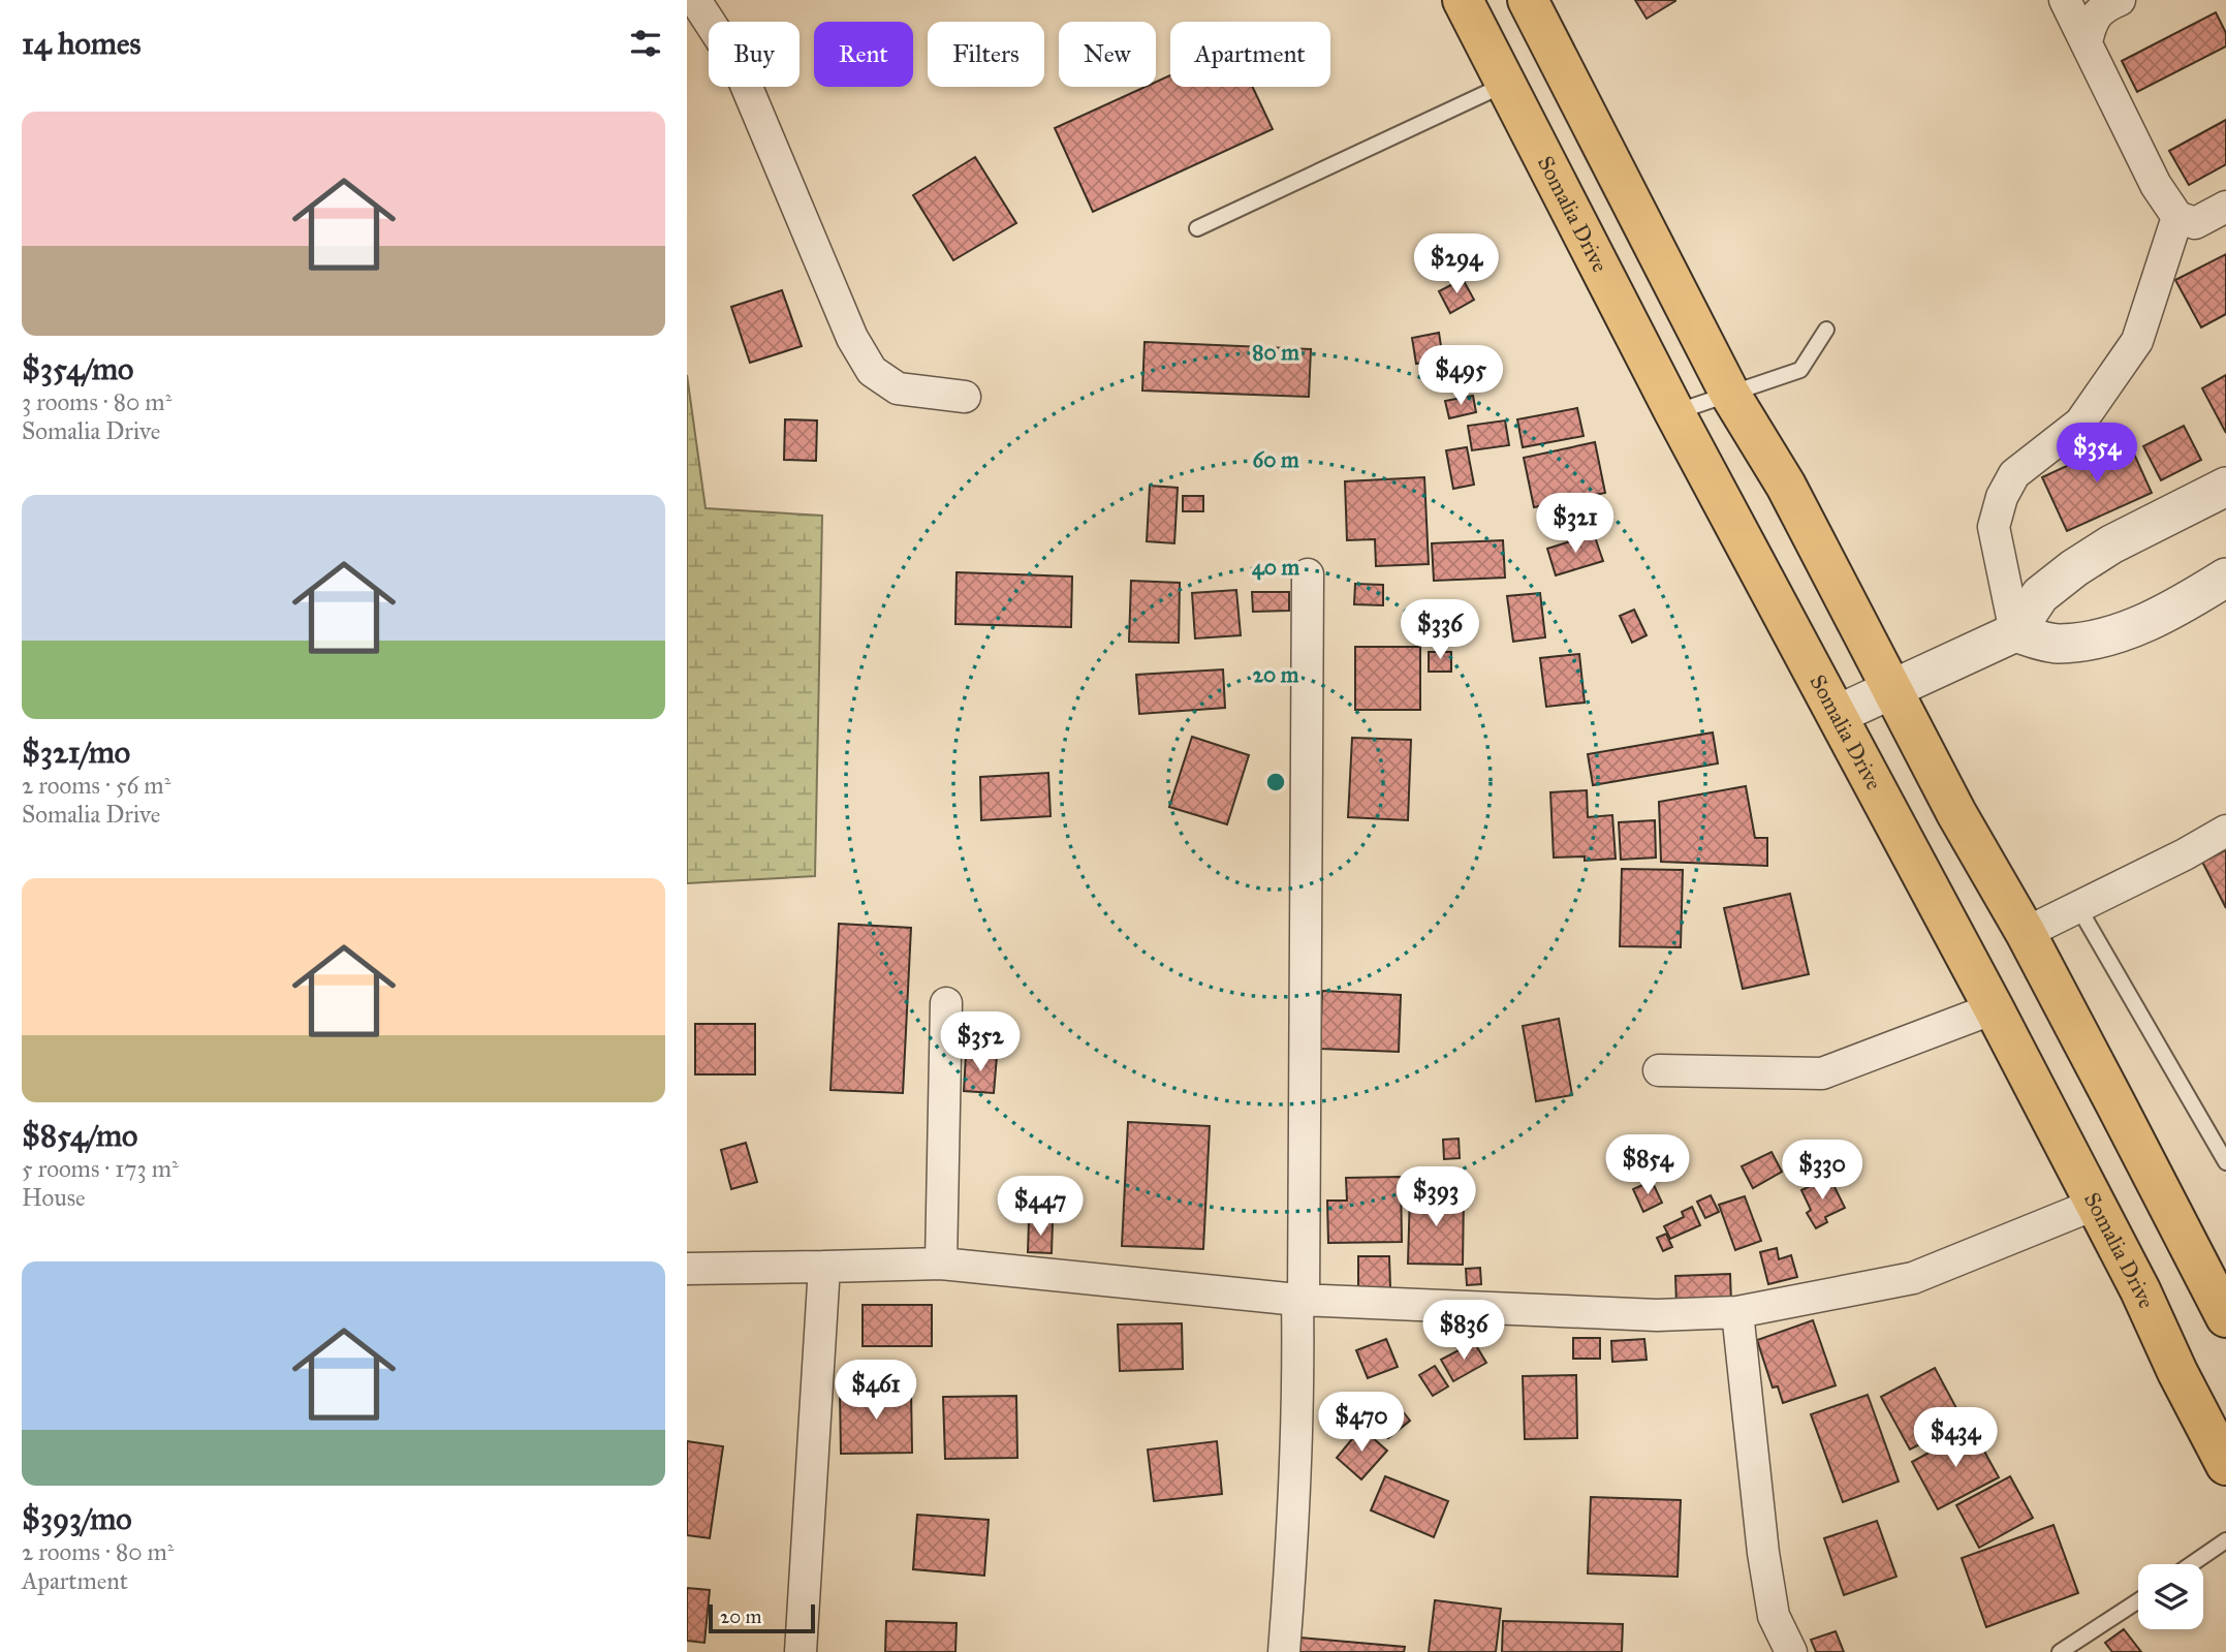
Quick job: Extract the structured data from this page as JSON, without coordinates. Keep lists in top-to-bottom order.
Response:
{
  "streets": {
    "main road": ["Somalia Drive"]
  },
  "scale_bar": "20 m",
  "page": {
    "heading": "14 homes",
    "chip": [
      "Buy",
      "Rent",
      "Filters",
      "New",
      "Apartment"
    ],
    "list": [
      {
        "name": "$354/mo",
        "note": "3 rooms · 80 m² · Somalia Drive"
      },
      {
        "name": "$321/mo",
        "note": "2 rooms · 56 m² · Somalia Drive"
      },
      {
        "name": "$854/mo",
        "note": "5 rooms · 173 m² · House"
      },
      {
        "name": "$393/mo",
        "note": "2 rooms · 80 m² · Apartment"
      }
    ],
    "price": [
      "$294",
      "$495",
      "$354",
      "$321",
      "$336",
      "$352",
      "$854",
      "$330",
      "$393",
      "$447",
      "$836",
      "$461",
      "$470",
      "$434"
    ],
    "scale": "20 m"
  },
  "rings": [
    "80 m",
    "60 m",
    "40 m",
    "20 m"
  ]
}
